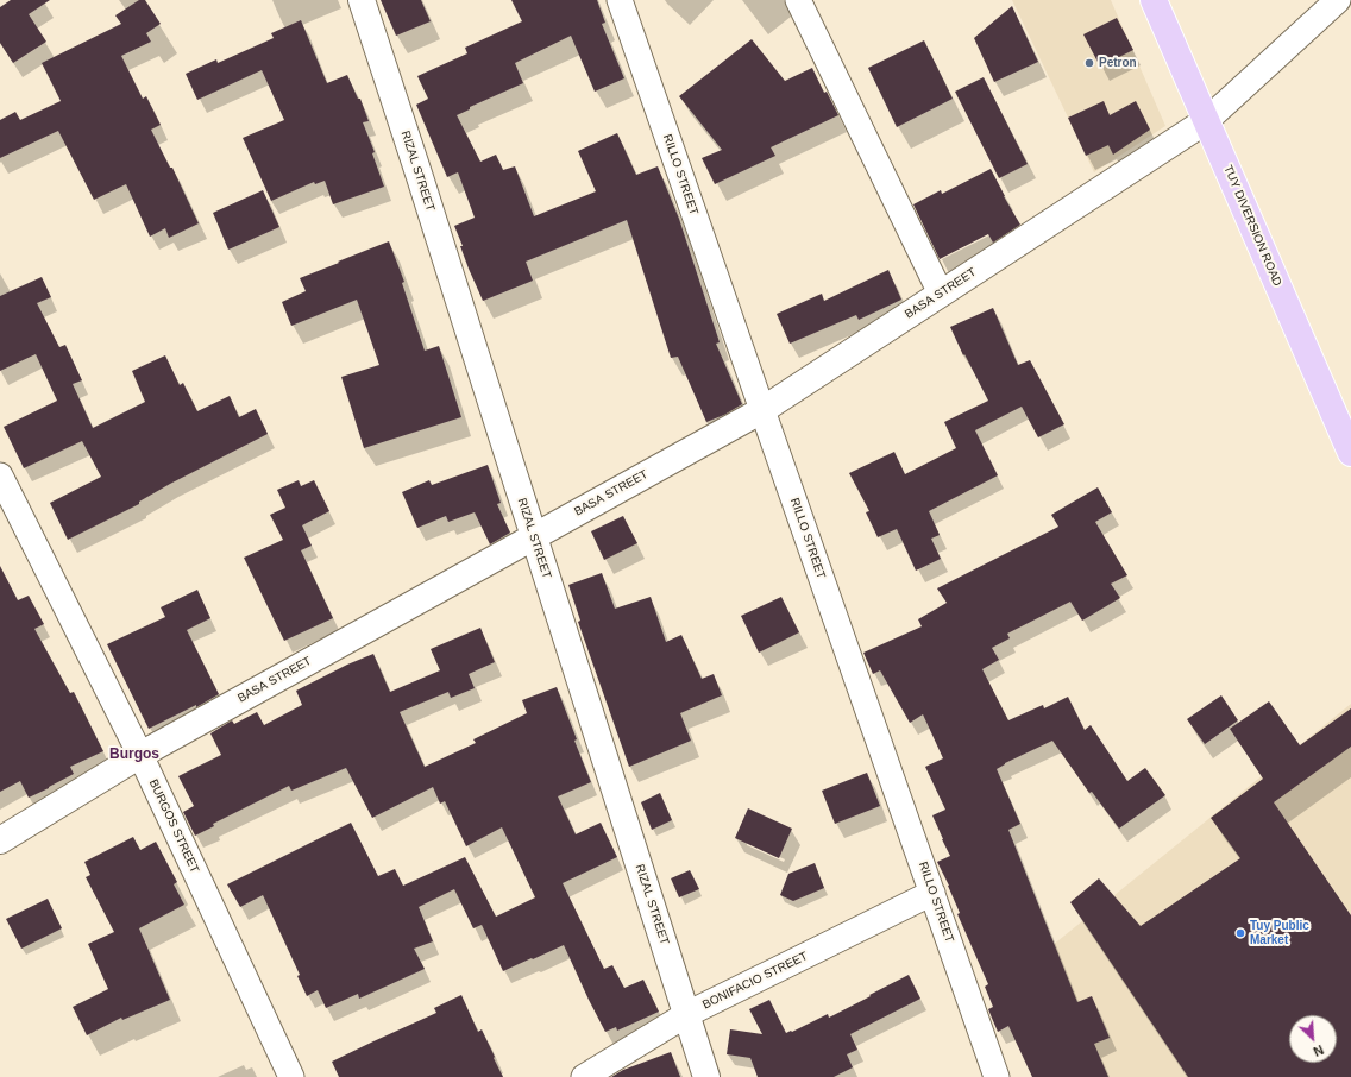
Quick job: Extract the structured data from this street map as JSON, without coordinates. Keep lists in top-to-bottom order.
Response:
{
  "streets": {
    "main road": ["TUY DIVERSION ROAD"],
    "street": [
      "RIZAL STREET",
      "RILLO STREET",
      "BASA STREET",
      "BURGOS STREET",
      "BONIFACIO STREET"
    ]
  },
  "crossings": [
    ["RIZAL STREET", "BASA STREET"],
    ["RIZAL STREET", "BONIFACIO STREET"],
    ["RILLO STREET", "BASA STREET"],
    ["RILLO STREET", "BONIFACIO STREET"],
    ["TUY DIVERSION ROAD", "BASA STREET"],
    ["BASA STREET", "BURGOS STREET"]
  ],
  "districts": ["Burgos"],
  "places": ["Petron", "Tuy Public Market"],
  "north": "bottom right"
}
